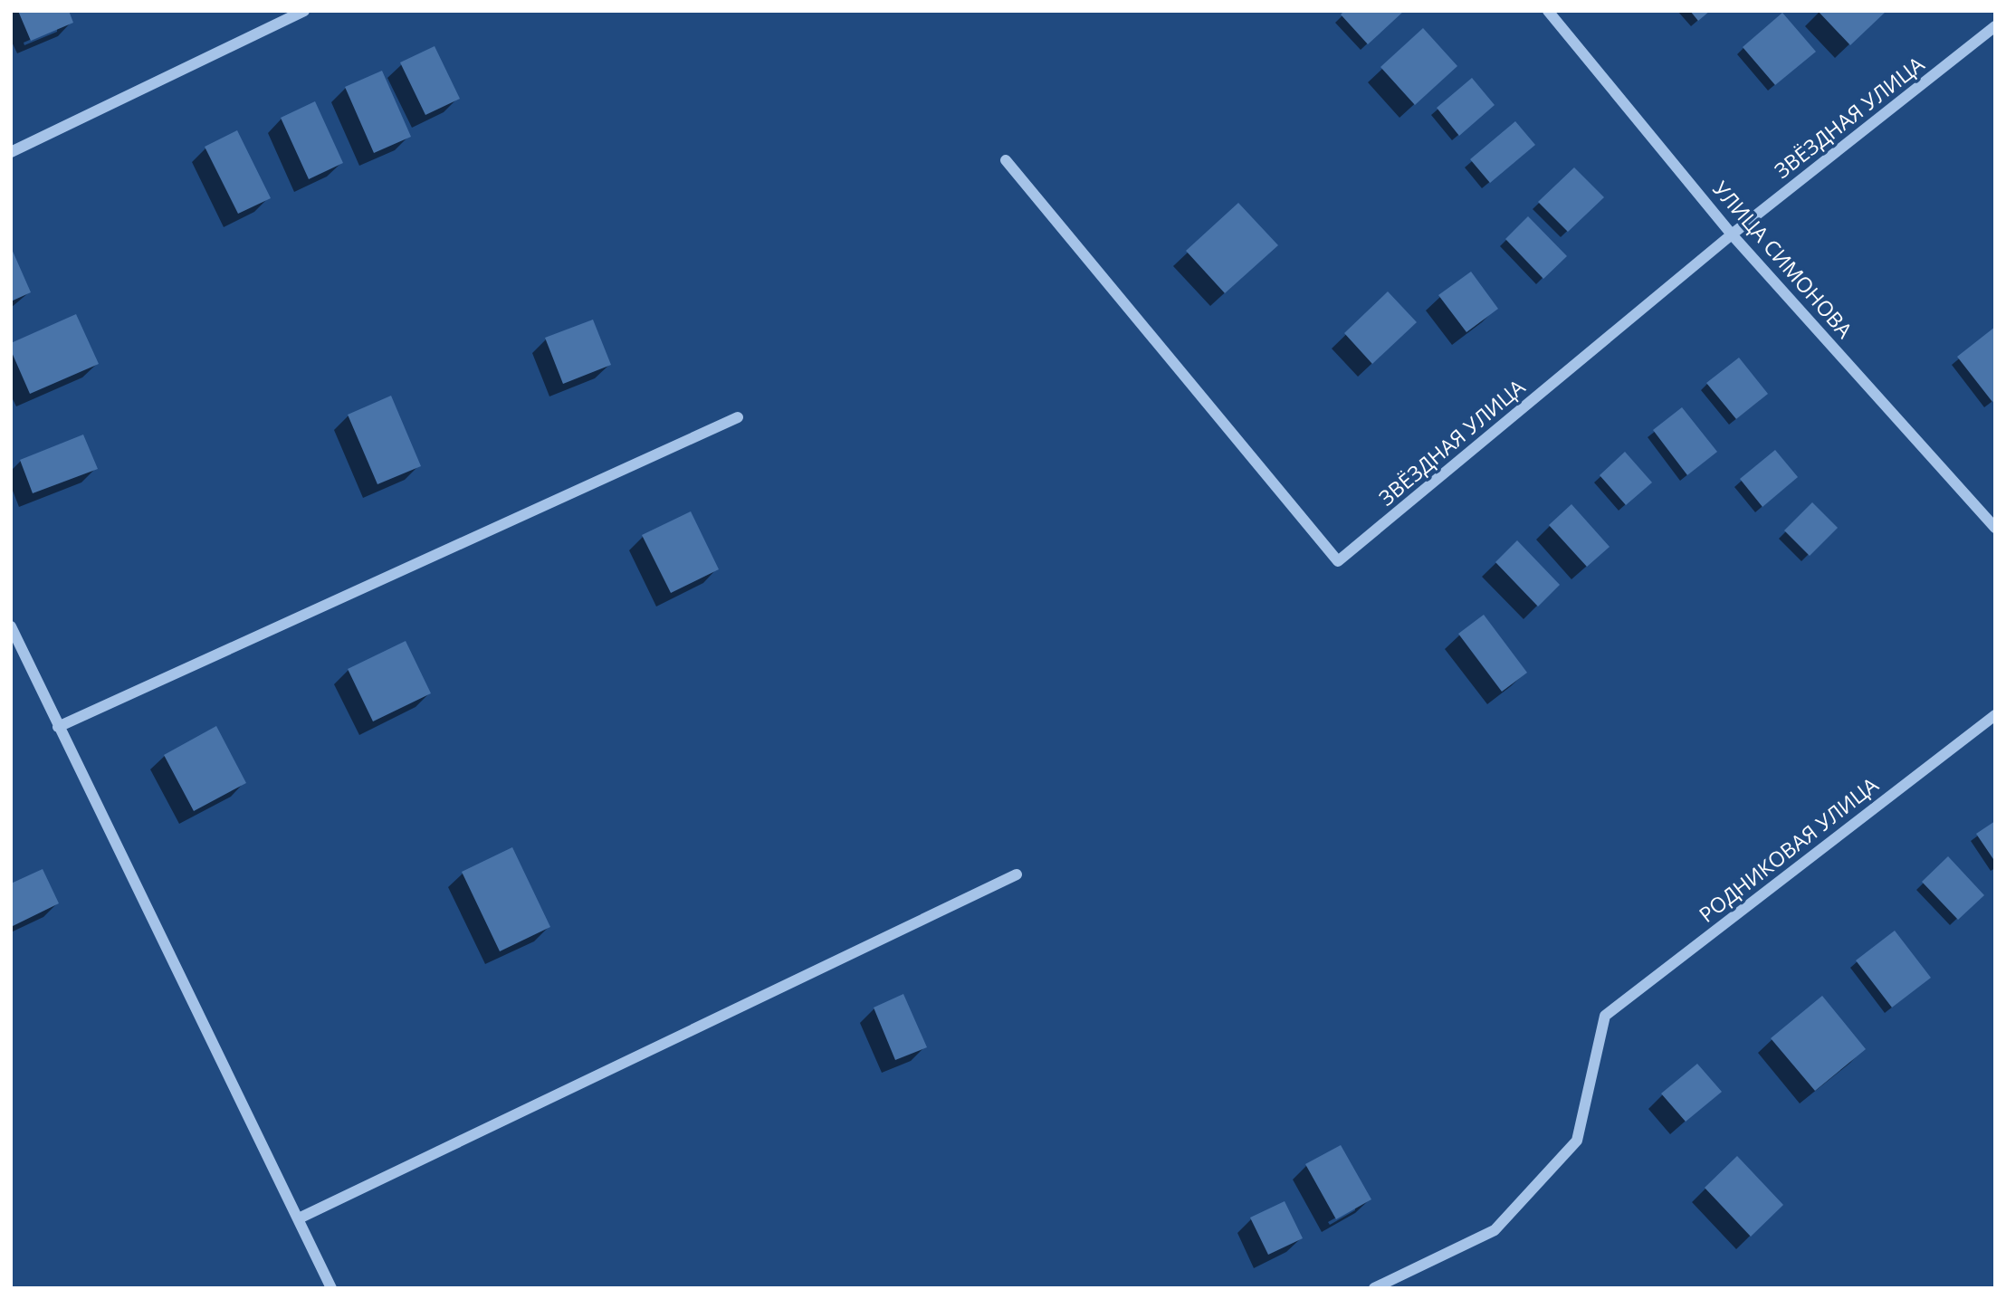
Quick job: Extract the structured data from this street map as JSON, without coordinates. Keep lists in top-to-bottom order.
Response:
{
  "streets": {
    "street": ["ЗВЁЗДНАЯ УЛИЦА", "УЛИЦА СИМОНОВА", "РОДНИКОВАЯ УЛИЦА"]
  },
  "crossings": [
    ["ЗВЁЗДНАЯ УЛИЦА", "УЛИЦА СИМОНОВА"]
  ]
}
